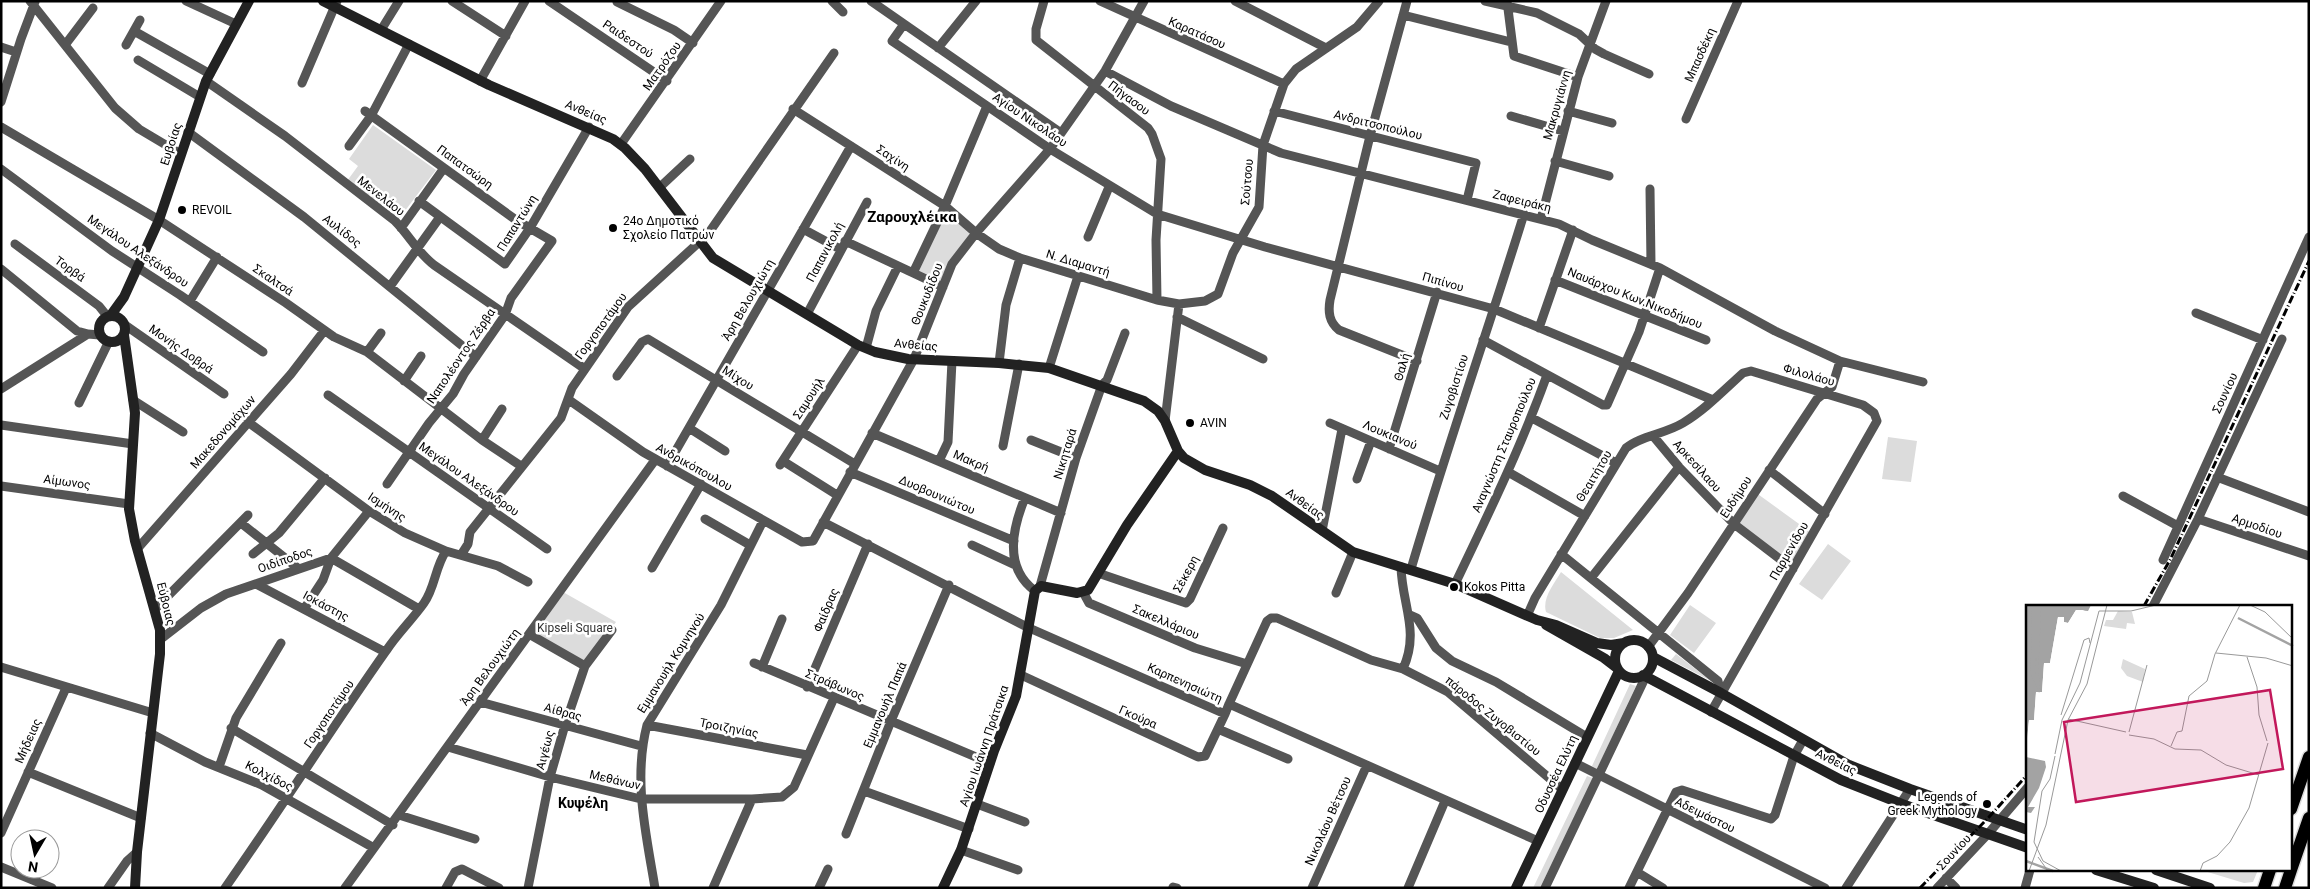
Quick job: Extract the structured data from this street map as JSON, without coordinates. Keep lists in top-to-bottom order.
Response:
{
  "streets": {
    "main road": [
      "Ανθείας",
      "Ευβοίας",
      "Εύβοιας",
      "Αγίου Ιωάννη Πράτσικα",
      "Οδυσσέα Ελύτη"
    ],
    "street": [
      "Καρατάσου",
      "Ραιδεστού",
      "Μπασδέκη",
      "Ματρόζου",
      "Πήγασου",
      "Μακρυγιάννη",
      "Αγίου Νικολάου",
      "Ανδριτσοπούλου",
      "Σαχίνη",
      "Παπατσώρη",
      "Σούτσου",
      "Μενελάου",
      "Ζαφειράκη",
      "Παπαντώνη",
      "Αυλίδος",
      "Μεγάλου Αλεξάνδρου",
      "Παπανικολή",
      "Ν. Διαμαντή",
      "Τορβά",
      "Σκαλτσά",
      "Πιπίνου",
      "Θουκυδίδου",
      "Ναυάρχου Κων.Νικοδήμου",
      "Άρη Βελουχιώτη",
      "Γοργοποτάμου",
      "Μονής Δοβρά",
      "Ναπολέοντος Ζέρβα",
      "Θαλή",
      "Φιλολάου",
      "Μίχου",
      "Ζυγοβιστίου",
      "Σουνίου",
      "Σαμουήλ",
      "Μακεδονομάχων",
      "Λουκιανού",
      "Αναγνώστη Σταυροπούλου",
      "Νικηταρά",
      "Μακρή",
      "Αρκεσίλαου",
      "Ανδρικόπουλου",
      "Θεαιτήτου",
      "Αίμωνος",
      "Δυοβουνιώτου",
      "Ευδήμου",
      "Ισμήνης",
      "Αρμοδίου",
      "Παρμενίδου",
      "Οιδίποδος",
      "Σέκερη",
      "Ιοκάστης",
      "Φαίδρας",
      "Σακελλάριου",
      "Εμμανουήλ Κομνηνού",
      "Καρπενησιώτη",
      "Στράβωνος",
      "Εμμανουήλ Παπά",
      "Αίθρας",
      "πάροδος Ζυγοβιστίου",
      "Γκούρα",
      "Τροιζηνίας",
      "Μήδειας",
      "Αιγέως",
      "Κολχίδος",
      "Μεθάνων",
      "Αδειμάστου",
      "Νικολάου Βέτσου"
    ]
  },
  "crossings": [
    ["Καρατάσου", "Σούτσου"],
    ["Καρατάσου", "Θουκυδίδου"],
    ["Ραιδεστού", "Ματρόζου"],
    ["Ματρόζου", "Ανθείας"],
    ["Πήγασου", "Αγίου Νικολάου"],
    ["Πήγασου", "Ν. Διαμαντή"],
    ["Πήγασου", "Πιπίνου"],
    ["Πήγασου", "Θουκυδίδου"],
    ["Μακρυγιάννη", "Ζαφειράκη"],
    ["Ανθείας", "Παπαντώνη"],
    ["Ανθείας", "Παπανικολή"],
    ["Ανθείας", "Θουκυδίδου"],
    ["Ανθείας", "Άρη Βελουχιώτη"],
    ["Ανθείας", "Γοργοποτάμου"],
    ["Ανθείας", "Ζυγοβιστίου"],
    ["Ανθείας", "Σουνίου"],
    ["Ανθείας", "Σαμουήλ"],
    ["Ανθείας", "Αναγνώστη Σταυροπούλου"],
    ["Ανθείας", "Νικηταρά"],
    ["Ανθείας", "Θεαιτήτου"],
    ["Ανθείας", "Ευδήμου"],
    ["Ανθείας", "Παρμενίδου"],
    ["Ανθείας", "Οδυσσέα Ελύτη"],
    ["Αγίου Νικολάου", "Πιπίνου"],
    ["Αγίου Νικολάου", "Θουκυδίδου"],
    ["Ανδριτσοπούλου", "Σούτσου"],
    ["Ανδριτσοπούλου", "Ζαφειράκη"],
    ["Ευβοίας", "Μενελάου"],
    ["Ευβοίας", "Αυλίδος"],
    ["Ευβοίας", "Μεγάλου Αλεξάνδρου"],
    ["Ευβοίας", "Σκαλτσά"],
    ["Ευβοίας", "Εύβοιας"],
    ["Σαχίνη", "Ν. Διαμαντή"],
    ["Σαχίνη", "Θουκυδίδου"],
    ["Σαχίνη", "Άρη Βελουχιώτη"],
    ["Σαχίνη", "Γοργοποτάμου"],
    ["Παπατσώρη", "Παπαντώνη"],
    ["Παπατσώρη", "Ναπολέοντος Ζέρβα"],
    ["Σούτσου", "Ζαφειράκη"],
    ["Σούτσου", "Ν. Διαμαντή"],
    ["Σούτσου", "Πιπίνου"],
    ["Μενελάου", "Γοργοποτάμου"],
    ["Μενελάου", "Ναπολέοντος Ζέρβα"],
    ["Ζαφειράκη", "Θουκυδίδου"],
    ["Ζαφειράκη", "Ζυγοβιστίου"],
    ["Ζαφειράκη", "Αναγνώστη Σταυροπούλου"],
    ["Ζαφειράκη", "Ευδήμου"],
    ["Αυλίδος", "Ναπολέοντος Ζέρβα"],
    ["Μεγάλου Αλεξάνδρου", "Γοργοποτάμου"],
    ["Μεγάλου Αλεξάνδρου", "Ναπολέοντος Ζέρβα"],
    ["Ν. Διαμαντή", "Θουκυδίδου"],
    ["Σκαλτσά", "Γοργοποτάμου"],
    ["Σκαλτσά", "Ναπολέοντος Ζέρβα"],
    ["Σκαλτσά", "Μακεδονομάχων"],
    ["Πιπίνου", "Θαλή"],
    ["Πιπίνου", "Ζυγοβιστίου"],
    ["Πιπίνου", "Αναγνώστη Σταυροπούλου"],
    ["Πιπίνου", "Θεαιτήτου"],
    ["Θουκυδίδου", "Μίχου"],
    ["Θουκυδίδου", "Σαμουήλ"],
    ["Θουκυδίδου", "Μακρή"],
    ["Θουκυδίδου", "Ανδρικόπουλου"],
    ["Θουκυδίδου", "Δυοβουνιώτου"],
    ["Θουκυδίδου", "Καρπενησιώτη"],
    ["Ναυάρχου Κων.Νικοδήμου", "Αναγνώστη Σταυροπούλου"],
    ["Άρη Βελουχιώτη", "Μίχου"],
    ["Άρη Βελουχιώτη", "Ανδρικόπουλου"],
    ["Άρη Βελουχιώτη", "Αίθρας"],
    ["Άρη Βελουχιώτη", "Κολχίδος"],
    ["Άρη Βελουχιώτη", "Μεθάνων"],
    ["Γοργοποτάμου", "Ανδρικόπουλου"],
    ["Γοργοποτάμου", "Ισμήνης"],
    ["Γοργοποτάμου", "Οιδίποδος"],
    ["Γοργοποτάμου", "Ιοκάστης"],
    ["Γοργοποτάμου", "Κολχίδος"],
    ["Μονής Δοβρά", "Εύβοιας"],
    ["Θαλή", "Λουκιανού"],
    ["Φιλολάου", "Θεαιτήτου"],
    ["Φιλολάου", "Ευδήμου"],
    ["Φιλολάου", "Παρμενίδου"],
    ["Μίχου", "Σαμουήλ"],
    ["Μίχου", "Δυοβουνιώτου"],
    ["Ζυγοβιστίου", "Λουκιανού"],
    ["Μακεδονομάχων", "Ισμήνης"],
    ["Μακεδονομάχων", "Εύβοιας"],
    ["Νικηταρά", "Μακρή"],
    ["Νικηταρά", "Αγίου Ιωάννη Πράτσικα"],
    ["Αρκεσίλαου", "Θεαιτήτου"],
    ["Αρκεσίλαου", "Ευδήμου"],
    ["Αρκεσίλαου", "Παρμενίδου"],
    ["Ανδρικόπουλου", "Εμμανουήλ Κομνηνού"],
    ["Αίμωνος", "Εύβοιας"],
    ["Ευδήμου", "Οδυσσέα Ελύτη"],
    ["Οιδίποδος", "Εύβοιας"],
    ["Οιδίποδος", "Ιοκάστης"],
    ["Εύβοιας", "Κολχίδος"],
    ["Φαίδρας", "Καρπενησιώτη"],
    ["Φαίδρας", "Στράβωνος"],
    ["Σακελλάριου", "πάροδος Ζυγοβιστίου"],
    ["Εμμανουήλ Κομνηνού", "Αίθρας"],
    ["Εμμανουήλ Κομνηνού", "Τροιζηνίας"],
    ["Εμμανουήλ Κομνηνού", "Μεθάνων"],
    ["Καρπενησιώτη", "Εμμανουήλ Παπά"],
    ["Καρπενησιώτη", "Γκούρα"],
    ["Καρπενησιώτη", "Αγίου Ιωάννη Πράτσικα"],
    ["Καρπενησιώτη", "Οδυσσέα Ελύτη"],
    ["Καρπενησιώτη", "Νικολάου Βέτσου"],
    ["Στράβωνος", "Εμμανουήλ Παπά"],
    ["Στράβωνος", "Αγίου Ιωάννη Πράτσικα"],
    ["Αίθρας", "Αιγέως"],
    ["πάροδος Ζυγοβιστίου", "Οδυσσέα Ελύτη"],
    ["Γκούρα", "Αγίου Ιωάννη Πράτσικα"],
    ["Τροιζηνίας", "Μεθάνων"],
    ["Αιγέως", "Μεθάνων"],
    ["Οδυσσέα Ελύτη", "Αδειμάστου"]
  ],
  "districts": ["Ζαρουχλέικα", "Κυψέλη"],
  "parks": ["Kipseli Square"],
  "places": [
    "REVOIL",
    "24ο Δημοτικό Σχολείο Πατρών",
    "AVIN",
    "Kokos Pitta",
    "Legends of Greek Mythology"
  ],
  "north": "bottom"
}
